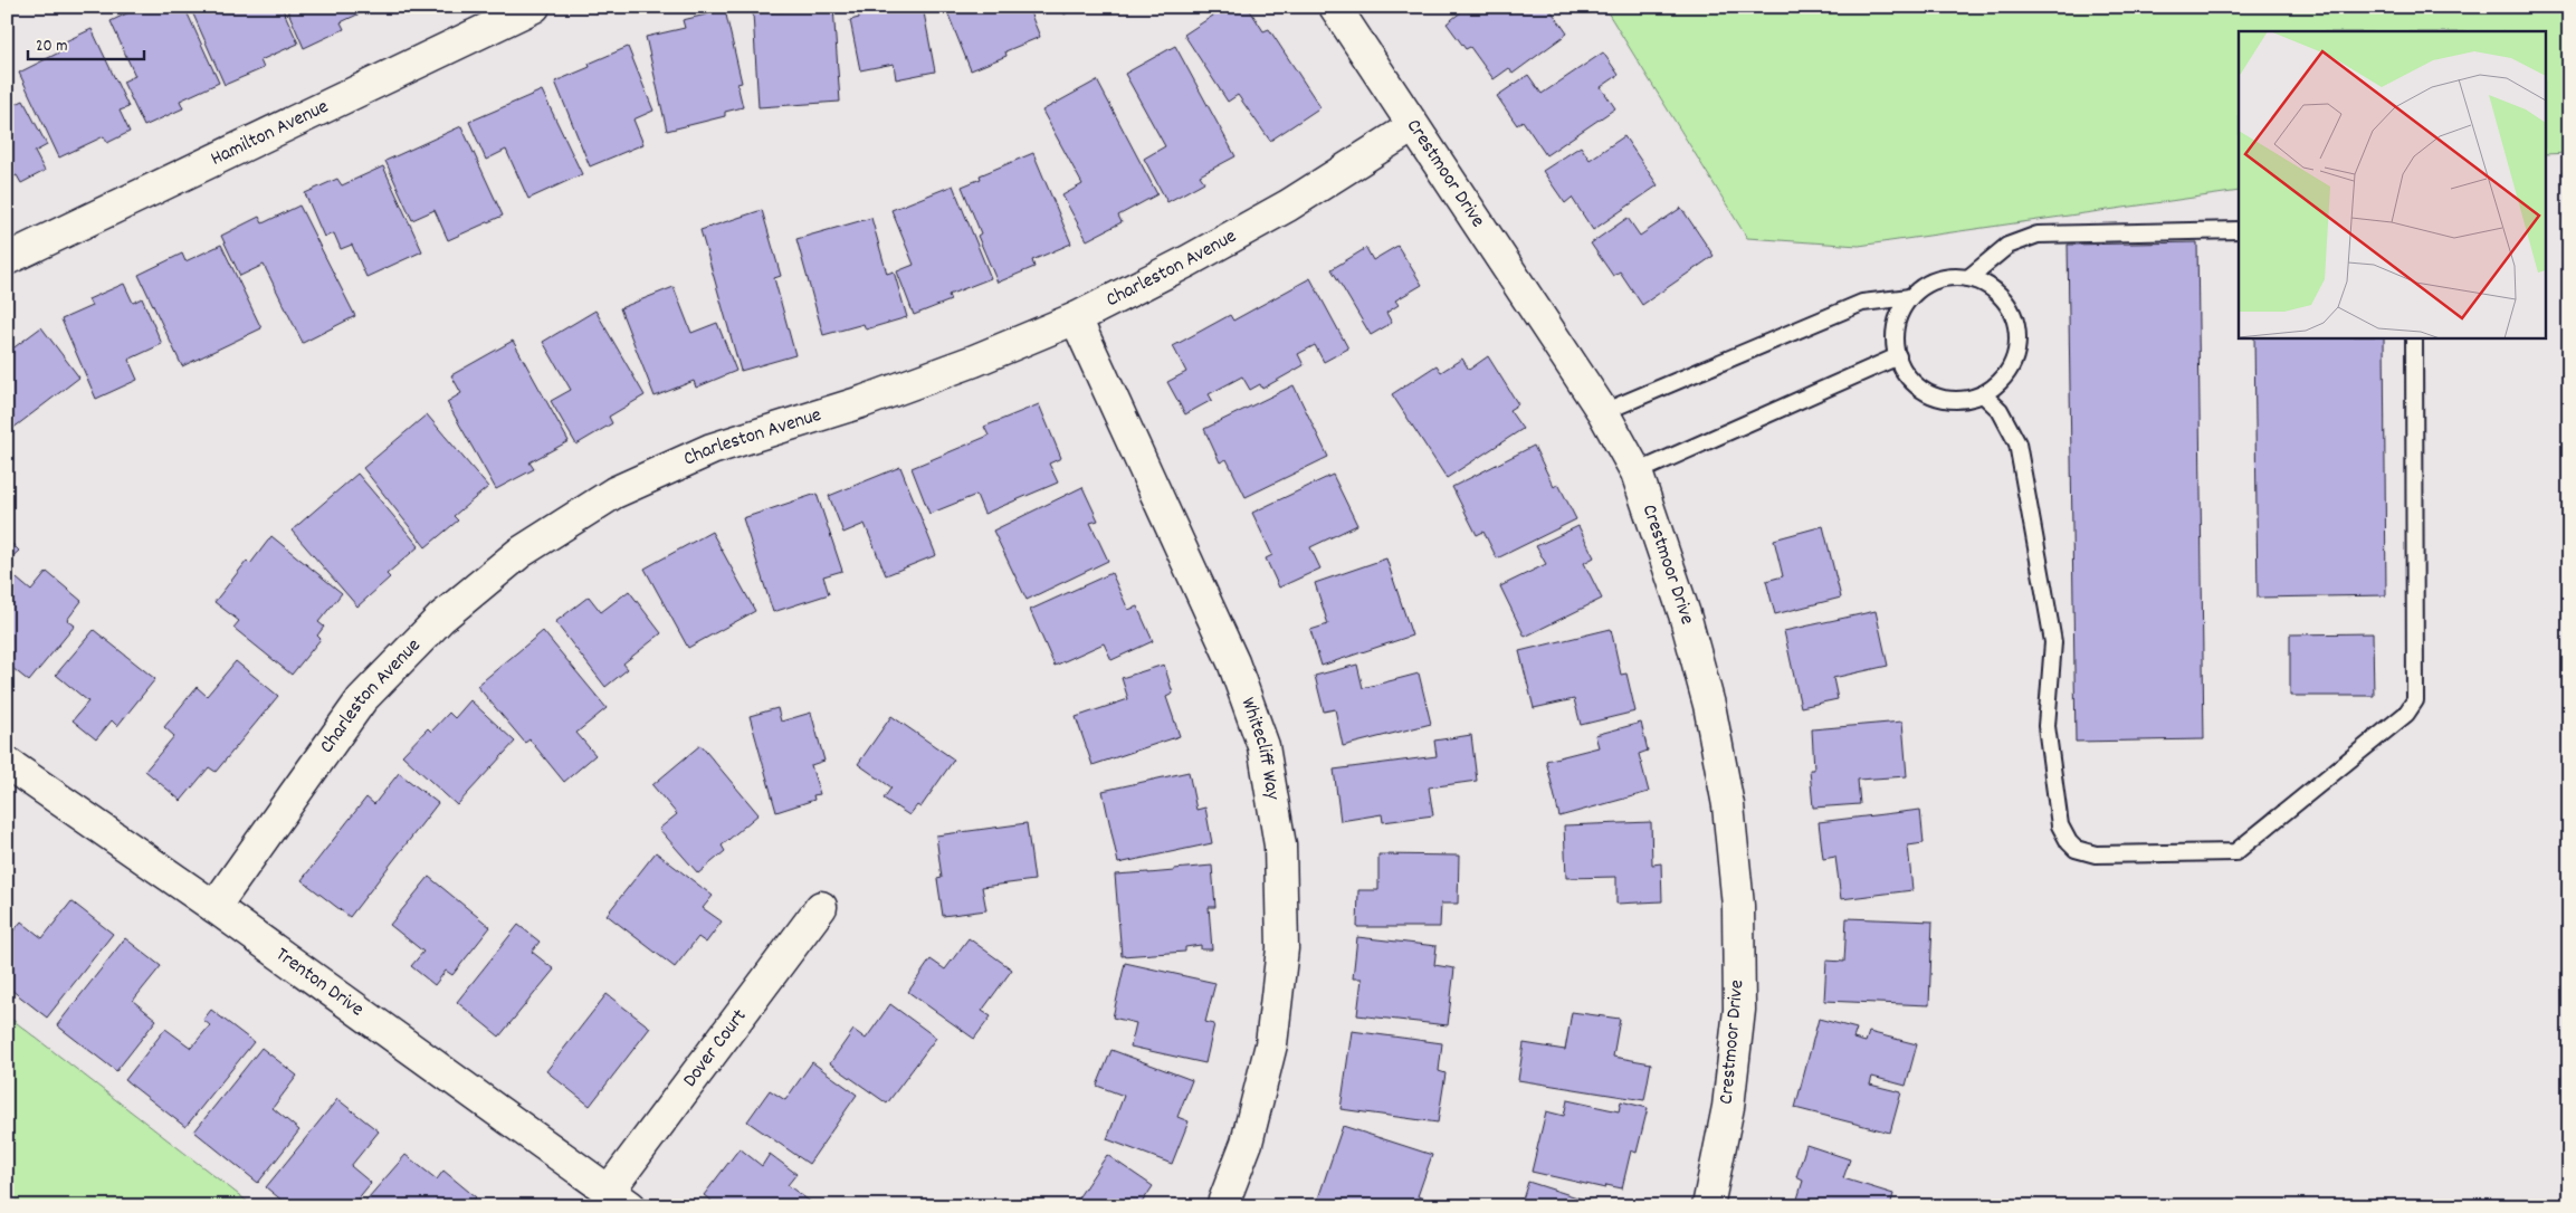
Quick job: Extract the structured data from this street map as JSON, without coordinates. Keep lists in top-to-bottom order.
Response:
{
  "streets": {
    "street": [
      "Hamilton Avenue",
      "Crestmoor Drive",
      "Charleston Avenue",
      "Whitecliff Way",
      "Trenton Drive",
      "Dover Court"
    ]
  },
  "crossings": [
    ["Crestmoor Drive", "Charleston Avenue"],
    ["Charleston Avenue", "Whitecliff Way"],
    ["Charleston Avenue", "Trenton Drive"],
    ["Trenton Drive", "Dover Court"]
  ],
  "scale_bar": "20 m"
}
